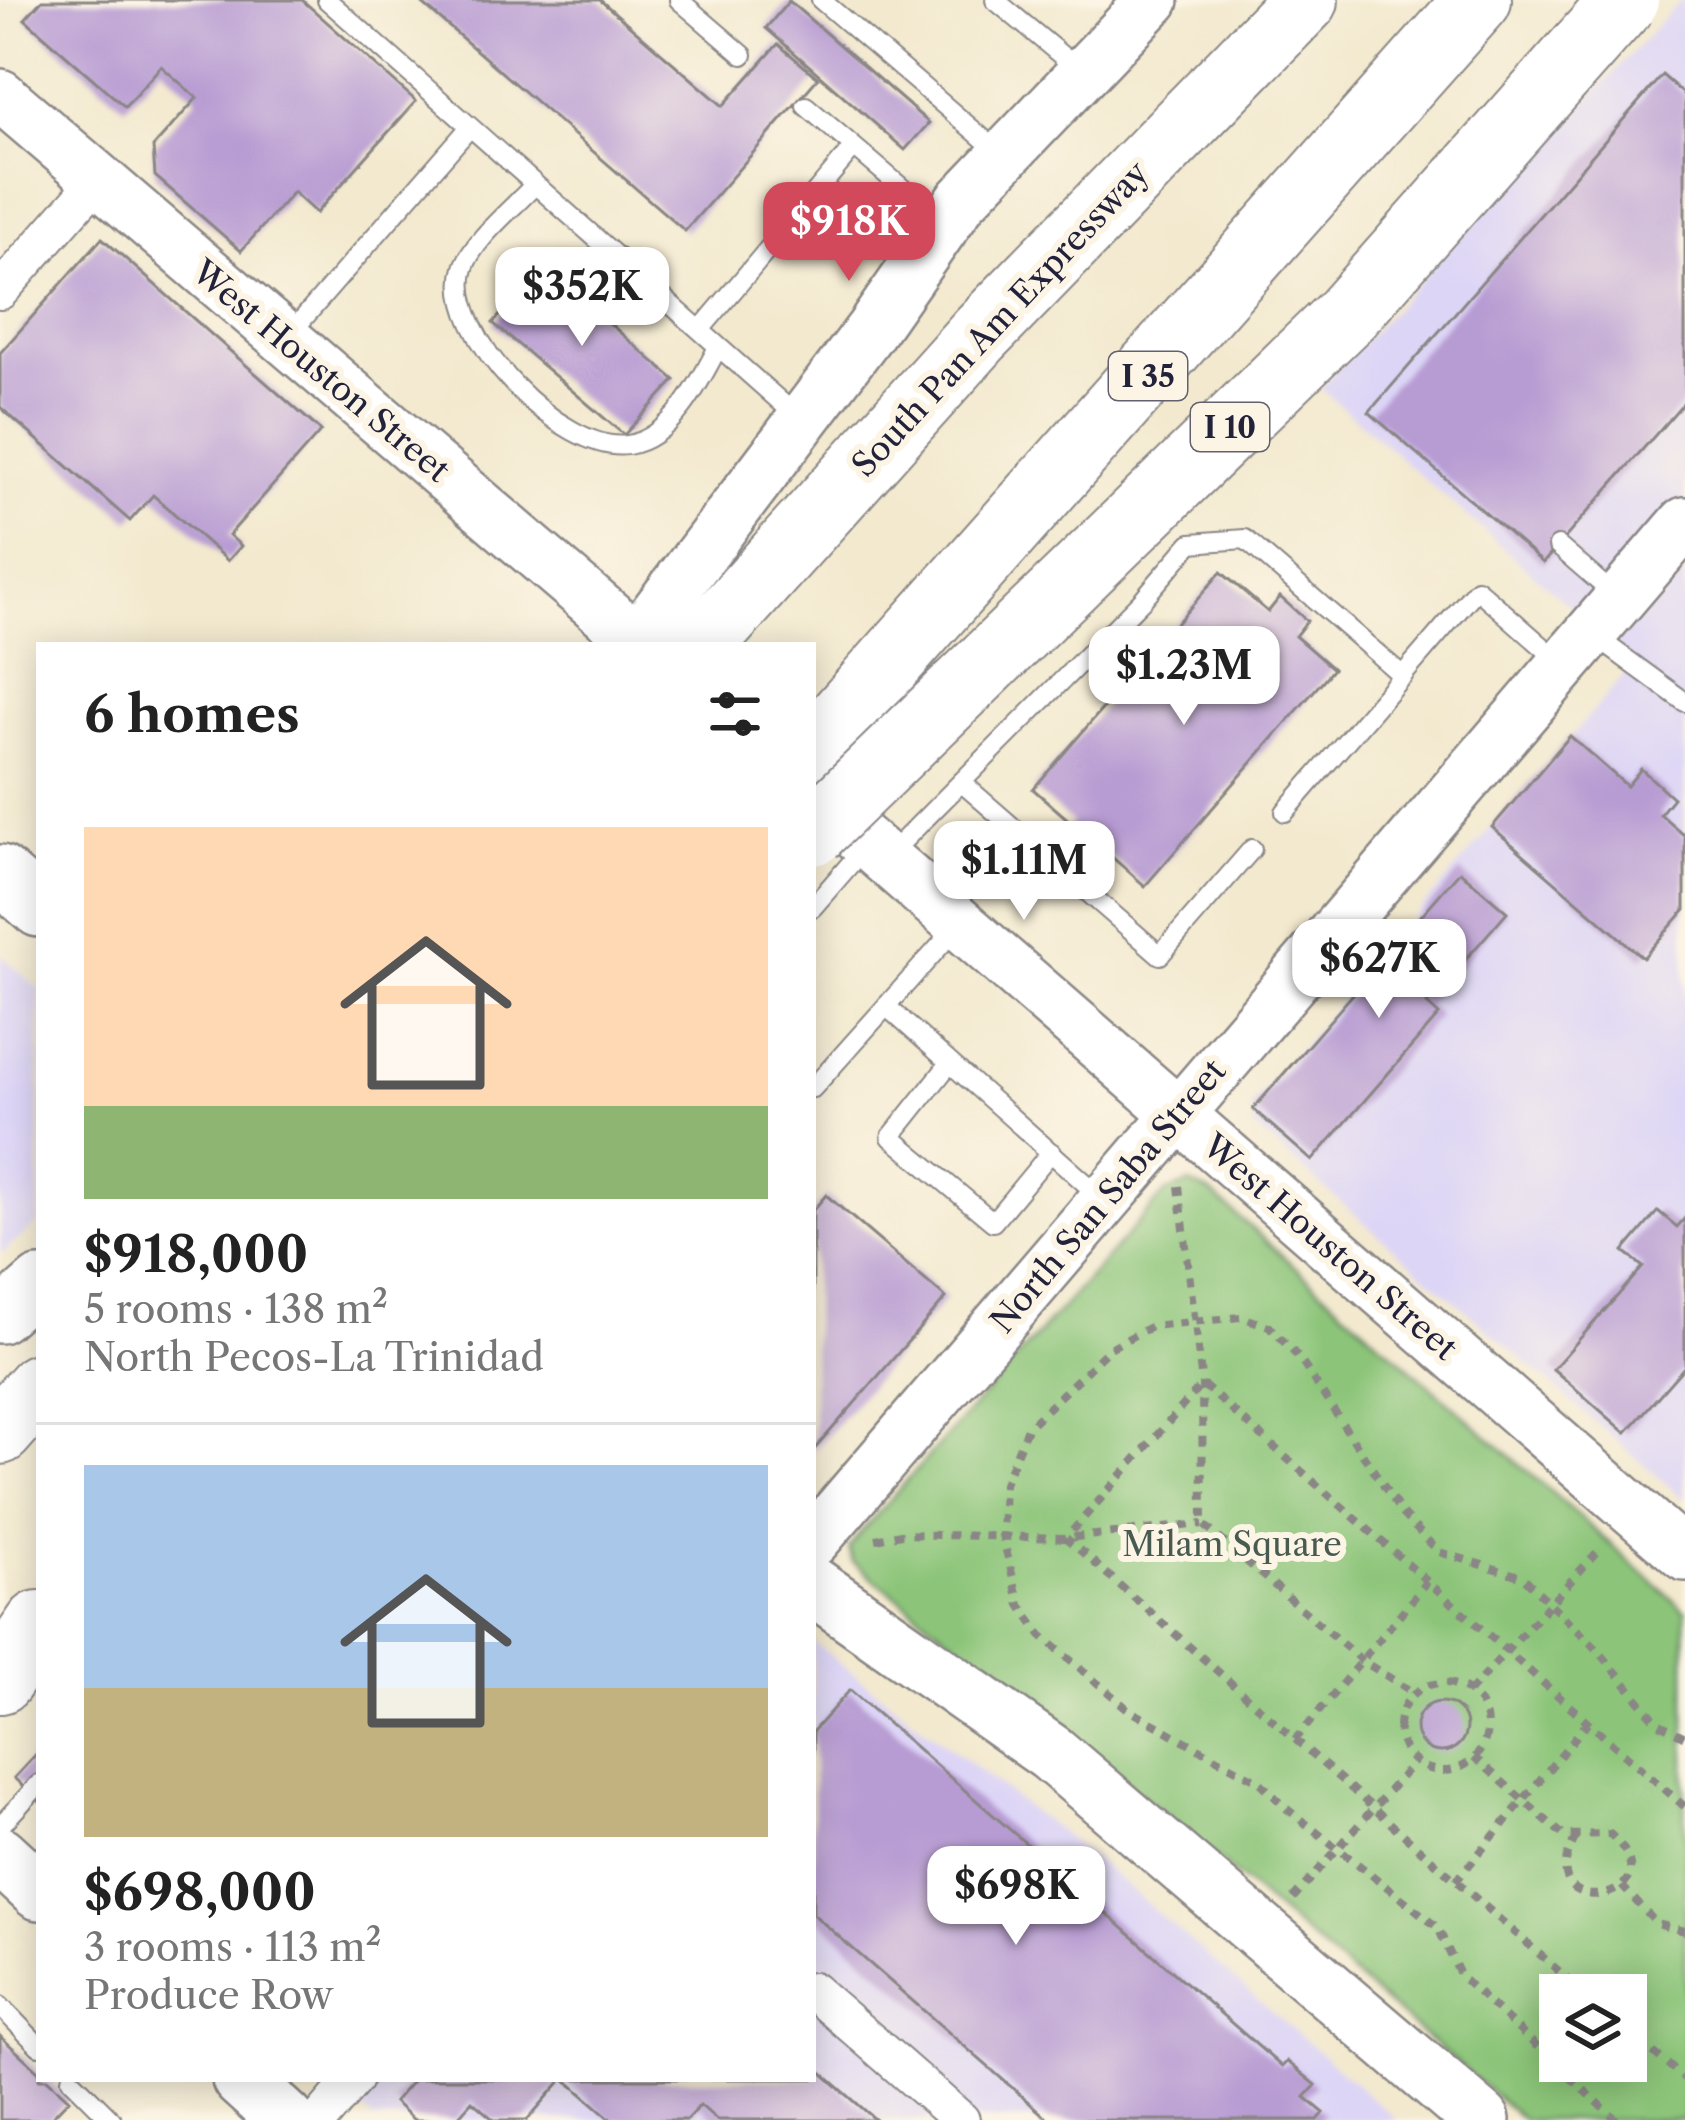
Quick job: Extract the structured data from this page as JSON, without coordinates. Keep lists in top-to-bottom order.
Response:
{
  "streets": {
    "highway": ["South Pan Am Expressway", "I 35", "I 10"],
    "main road": ["West Houston Street", "North San Saba Street"]
  },
  "crossings": [
    ["West Houston Street", "I 10"],
    ["West Houston Street", "North San Saba Street"]
  ],
  "parks": ["Milam Square"],
  "page": {
    "price": [
      "$918K",
      "$352K",
      "$1.23M",
      "$1.11M",
      "$627K",
      "$698K"
    ],
    "heading": "6 homes",
    "list": [
      {
        "name": "$918,000",
        "note": "5 rooms · 138 m² · North Pecos-La Trinidad"
      },
      {
        "name": "$698,000",
        "note": "3 rooms · 113 m² · Produce Row"
      }
    ]
  }
}
